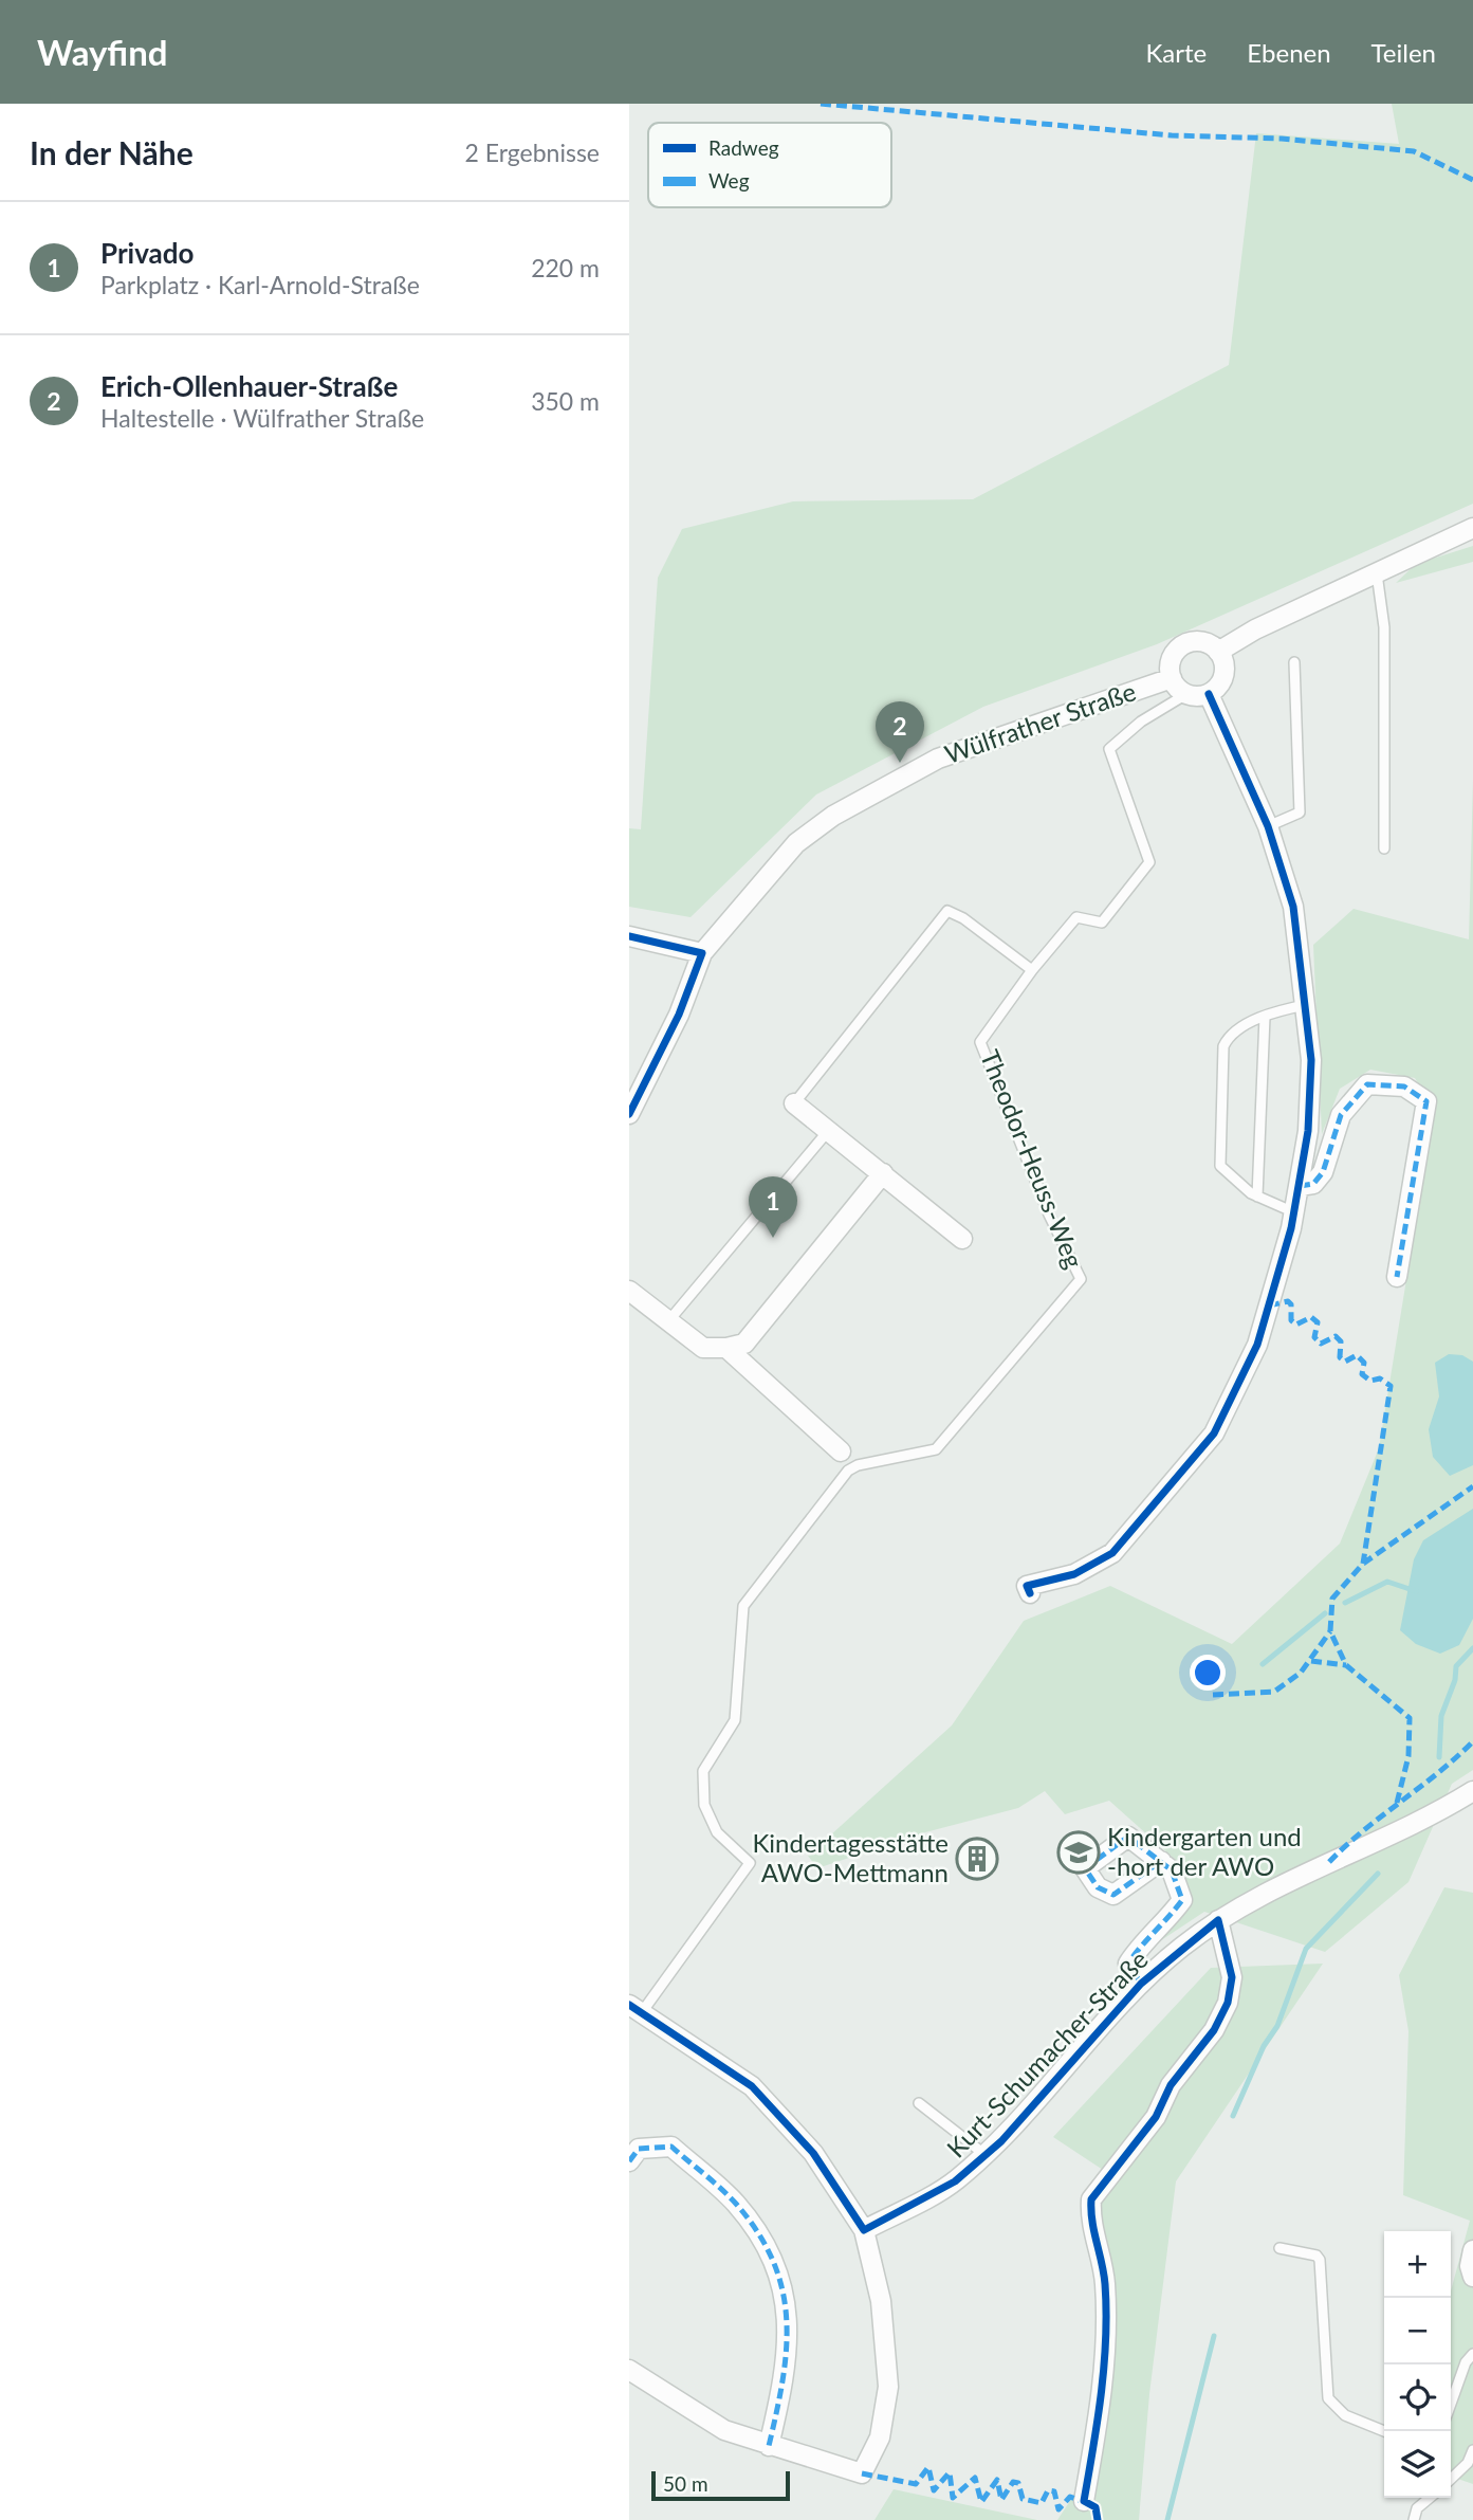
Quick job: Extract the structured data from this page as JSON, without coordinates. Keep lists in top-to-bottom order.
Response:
{
  "streets": {
    "street": ["Wülfrather Straße", "Kurt-Schumacher-Straße"],
    "lane": ["Theodor-Heuss-Weg"]
  },
  "crossings": [
    ["Wülfrather Straße", "Theodor-Heuss-Weg"]
  ],
  "places": {
    "school or university": ["Kindergarten und -hort der AWO"],
    "building": ["Kindertagesstätte AWO-Mettmann"]
  },
  "legend": ["Radweg", "Weg"],
  "scale_bar": "50 m",
  "page": {
    "header": "Wayfind",
    "nav": ["Karte", "Ebenen", "Teilen"],
    "heading": ["In der Nähe", "2 Ergebnisse"],
    "list": [
      {
        "mark": "1",
        "name": "Privado",
        "note": "Parkplatz · Karl-Arnold-Straße",
        "value": "220 m"
      },
      {
        "mark": "2",
        "name": "Erich-Ollenhauer-Straße",
        "note": "Haltestelle · Wülfrather Straße",
        "value": "350 m"
      }
    ],
    "pins": ["2", "1"],
    "map_buttons": ["+", "−"],
    "scale": "50 m"
  }
}
